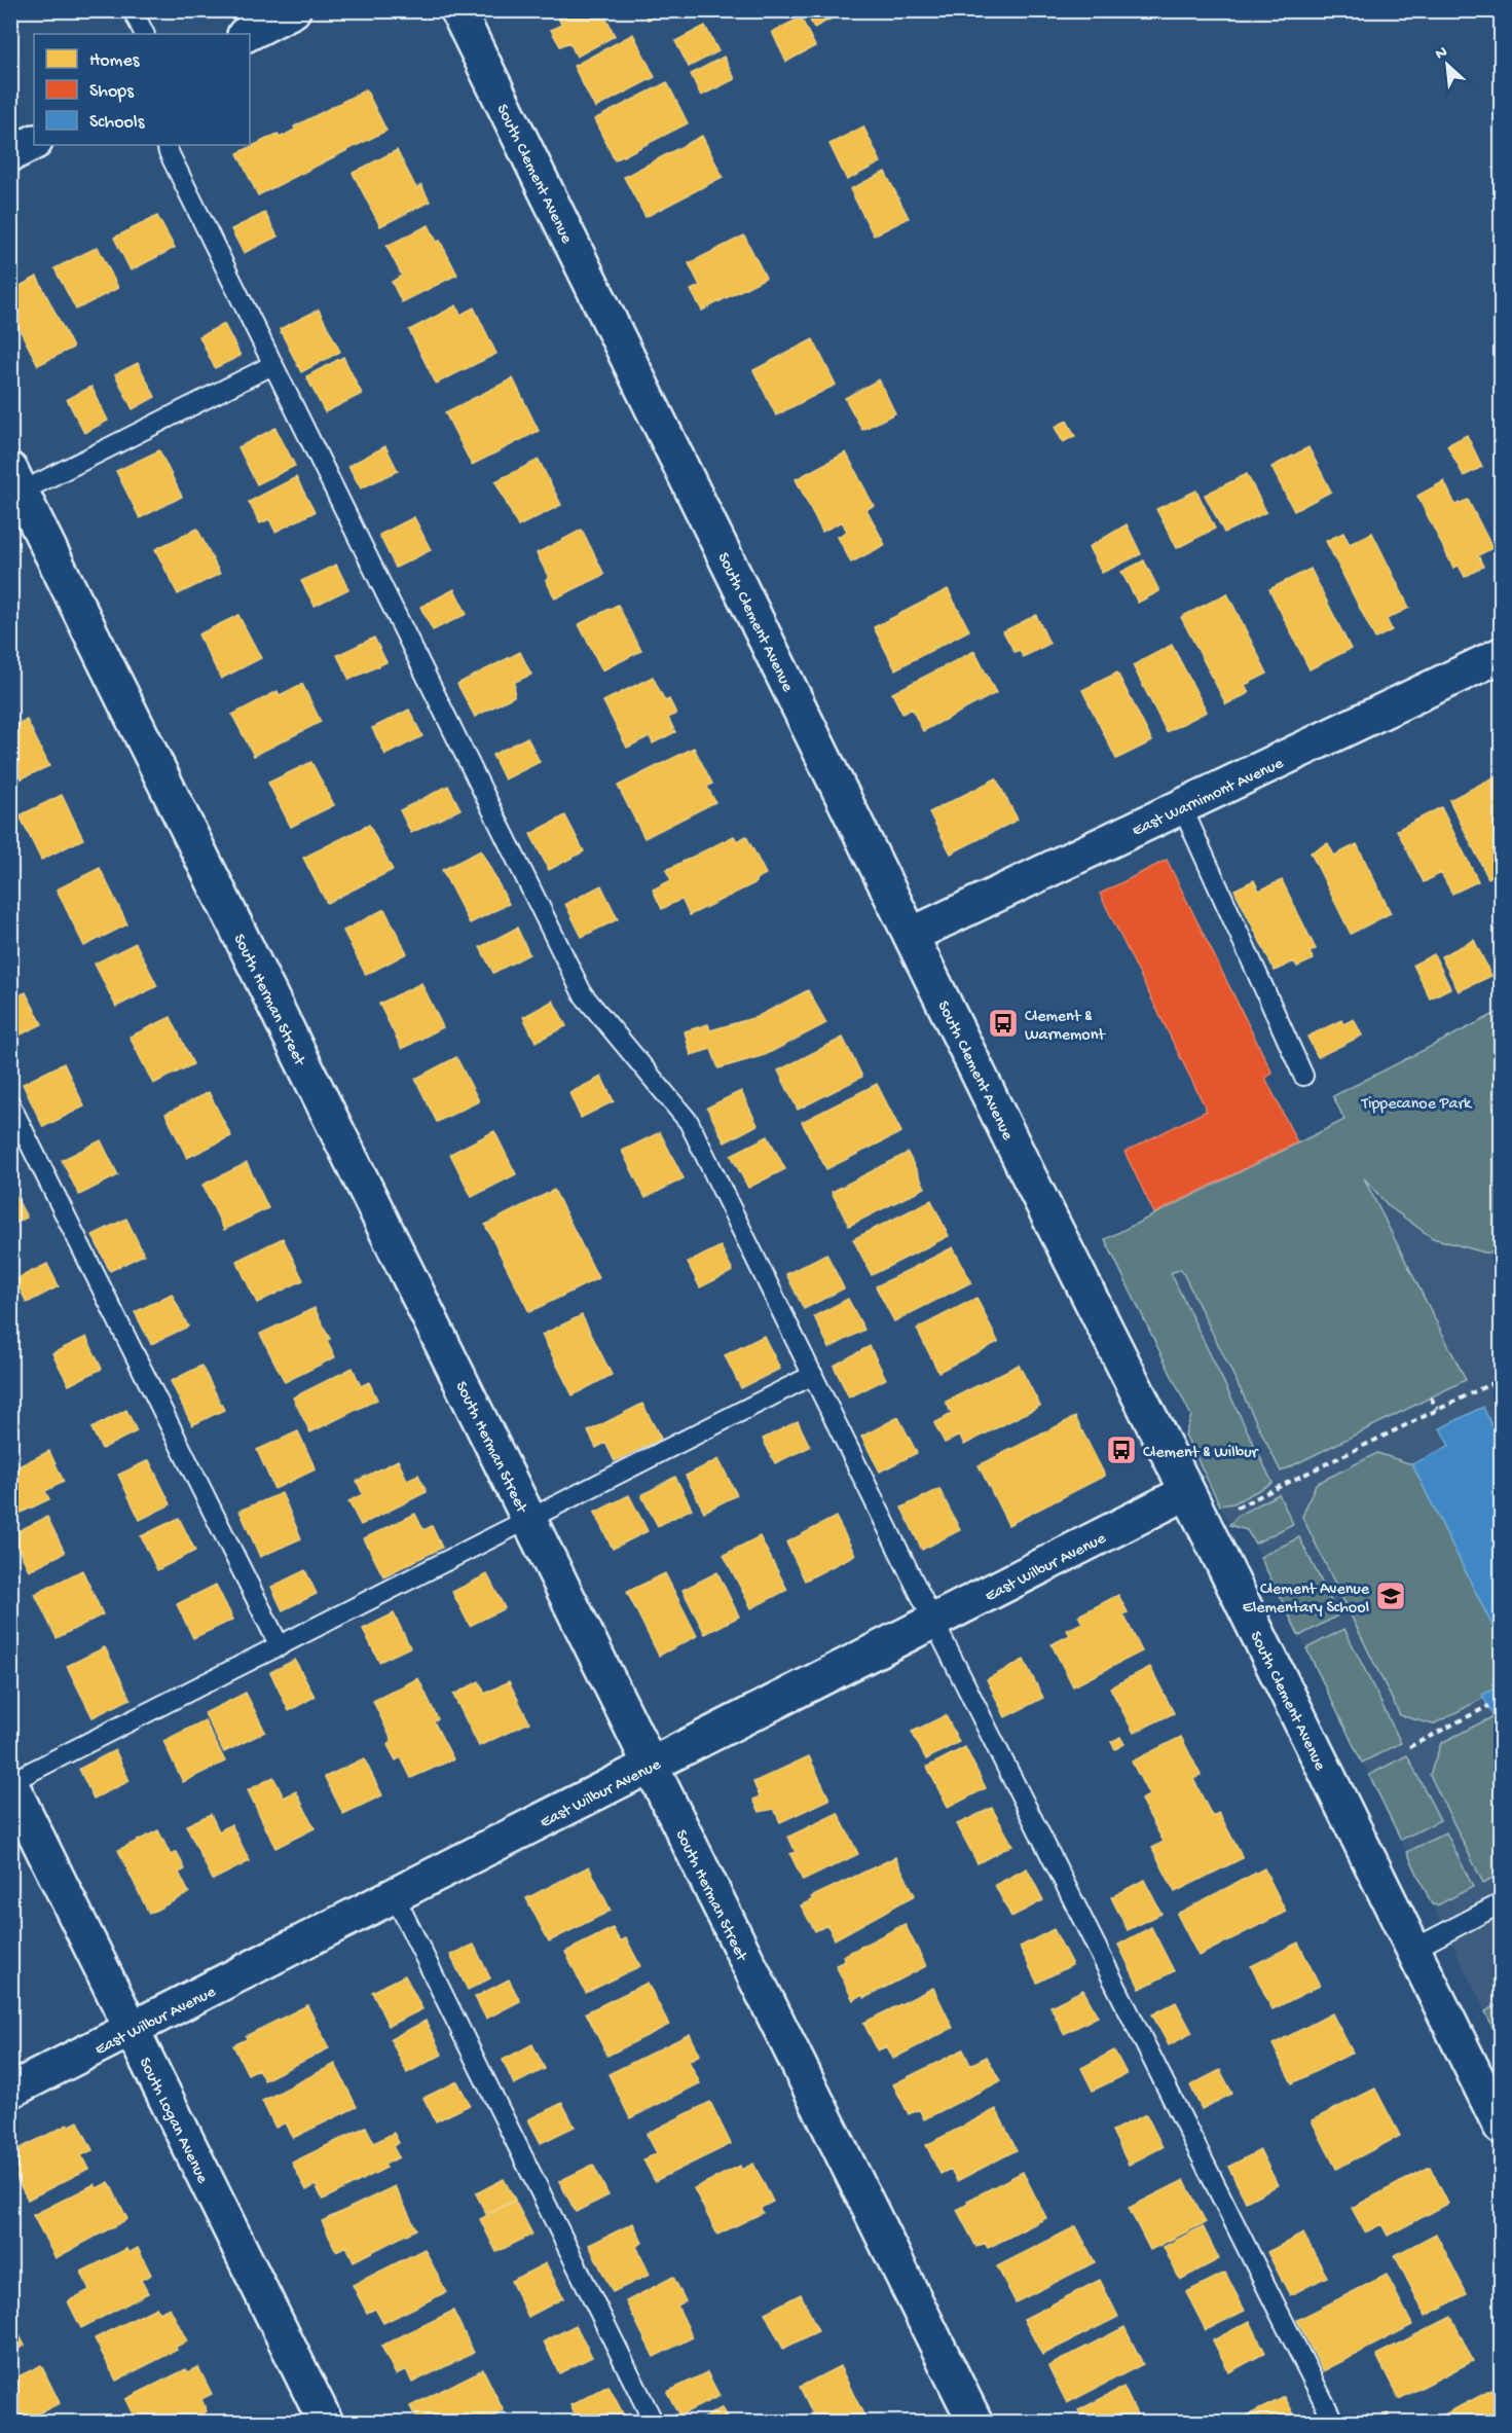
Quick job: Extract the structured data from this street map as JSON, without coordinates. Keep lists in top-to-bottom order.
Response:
{
  "streets": {
    "street": [
      "South Clement Avenue",
      "East Warnimont Avenue",
      "South Herman Street",
      "East Wilbur Avenue",
      "South Logan Avenue"
    ]
  },
  "crossings": [
    ["South Clement Avenue", "East Warnimont Avenue"],
    ["South Clement Avenue", "East Wilbur Avenue"],
    ["South Herman Street", "East Wilbur Avenue"],
    ["East Wilbur Avenue", "South Logan Avenue"]
  ],
  "parks": ["Tippecanoe Park"],
  "places": {
    "bus stop": ["Clement & Warnemont", "Clement & Wilbur"],
    "school or university": ["Clement Avenue Elementary School"]
  },
  "legend": ["Homes", "Shops", "Schools"],
  "north": "top left"
}
